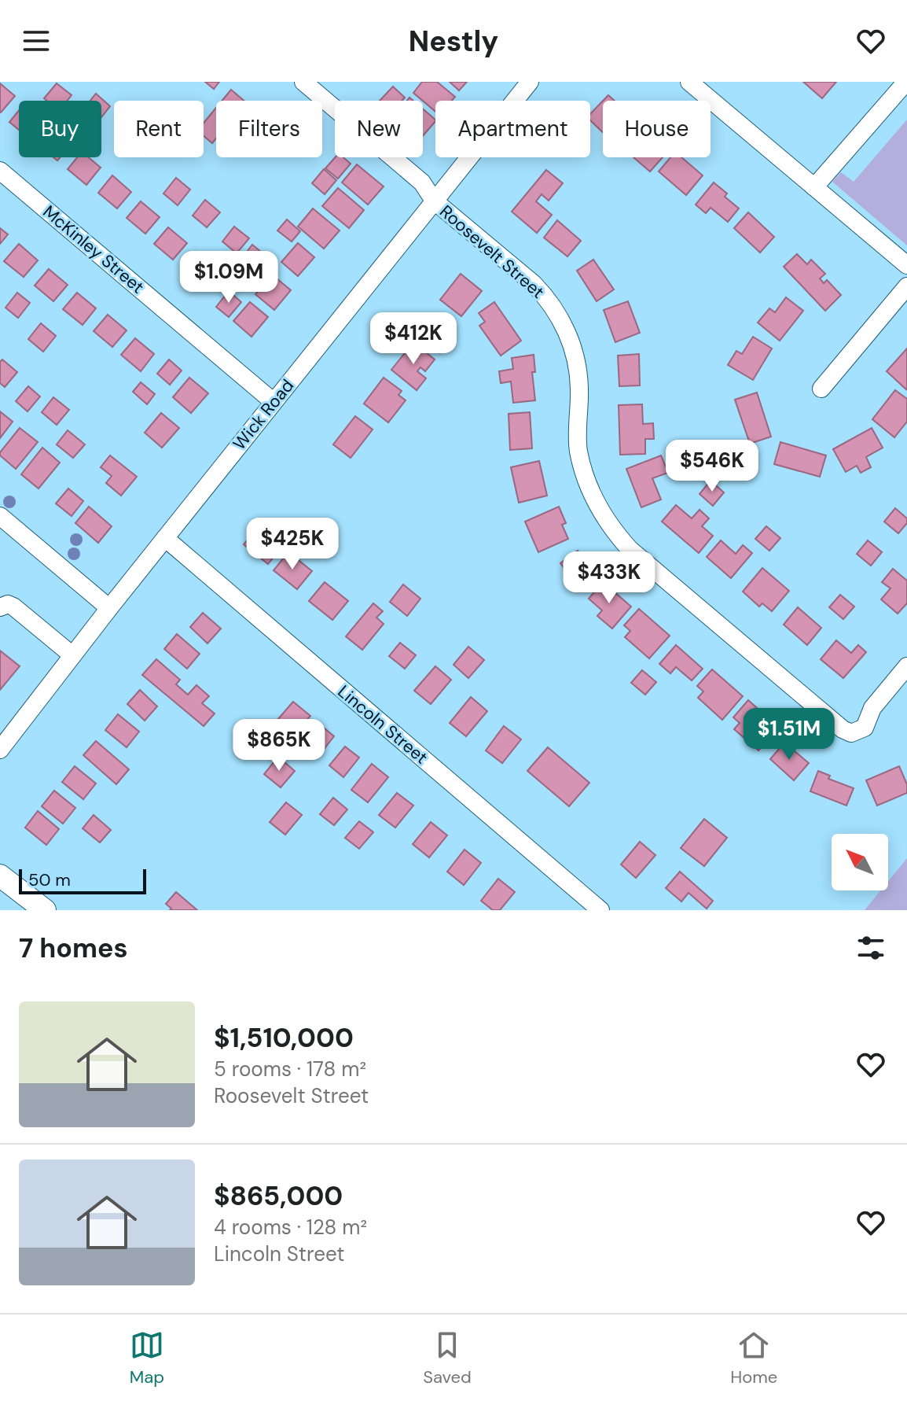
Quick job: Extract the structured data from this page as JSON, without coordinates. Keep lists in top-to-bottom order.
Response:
{
  "streets": {
    "street": [
      "McKinley Street",
      "Roosevelt Street",
      "Wick Road",
      "Lincoln Street"
    ]
  },
  "crossings": [
    ["McKinley Street", "Wick Road"],
    ["Roosevelt Street", "Wick Road"],
    ["Wick Road", "Lincoln Street"]
  ],
  "scale_bar": "50 m",
  "north": "top left",
  "page": {
    "header": "Nestly",
    "chip": [
      "Buy",
      "Rent",
      "Filters",
      "New",
      "Apartment",
      "House"
    ],
    "price": [
      "$1.09M",
      "$412K",
      "$546K",
      "$425K",
      "$433K",
      "$1.51M",
      "$865K"
    ],
    "scale": "50 m",
    "heading": "7 homes",
    "list": [
      {
        "name": "$1,510,000",
        "note": "5 rooms · 178 m² · Roosevelt Street"
      },
      {
        "name": "$865,000",
        "note": "4 rooms · 128 m² · Lincoln Street"
      }
    ],
    "tabs": ["Map", "Saved", "Home"]
  }
}
